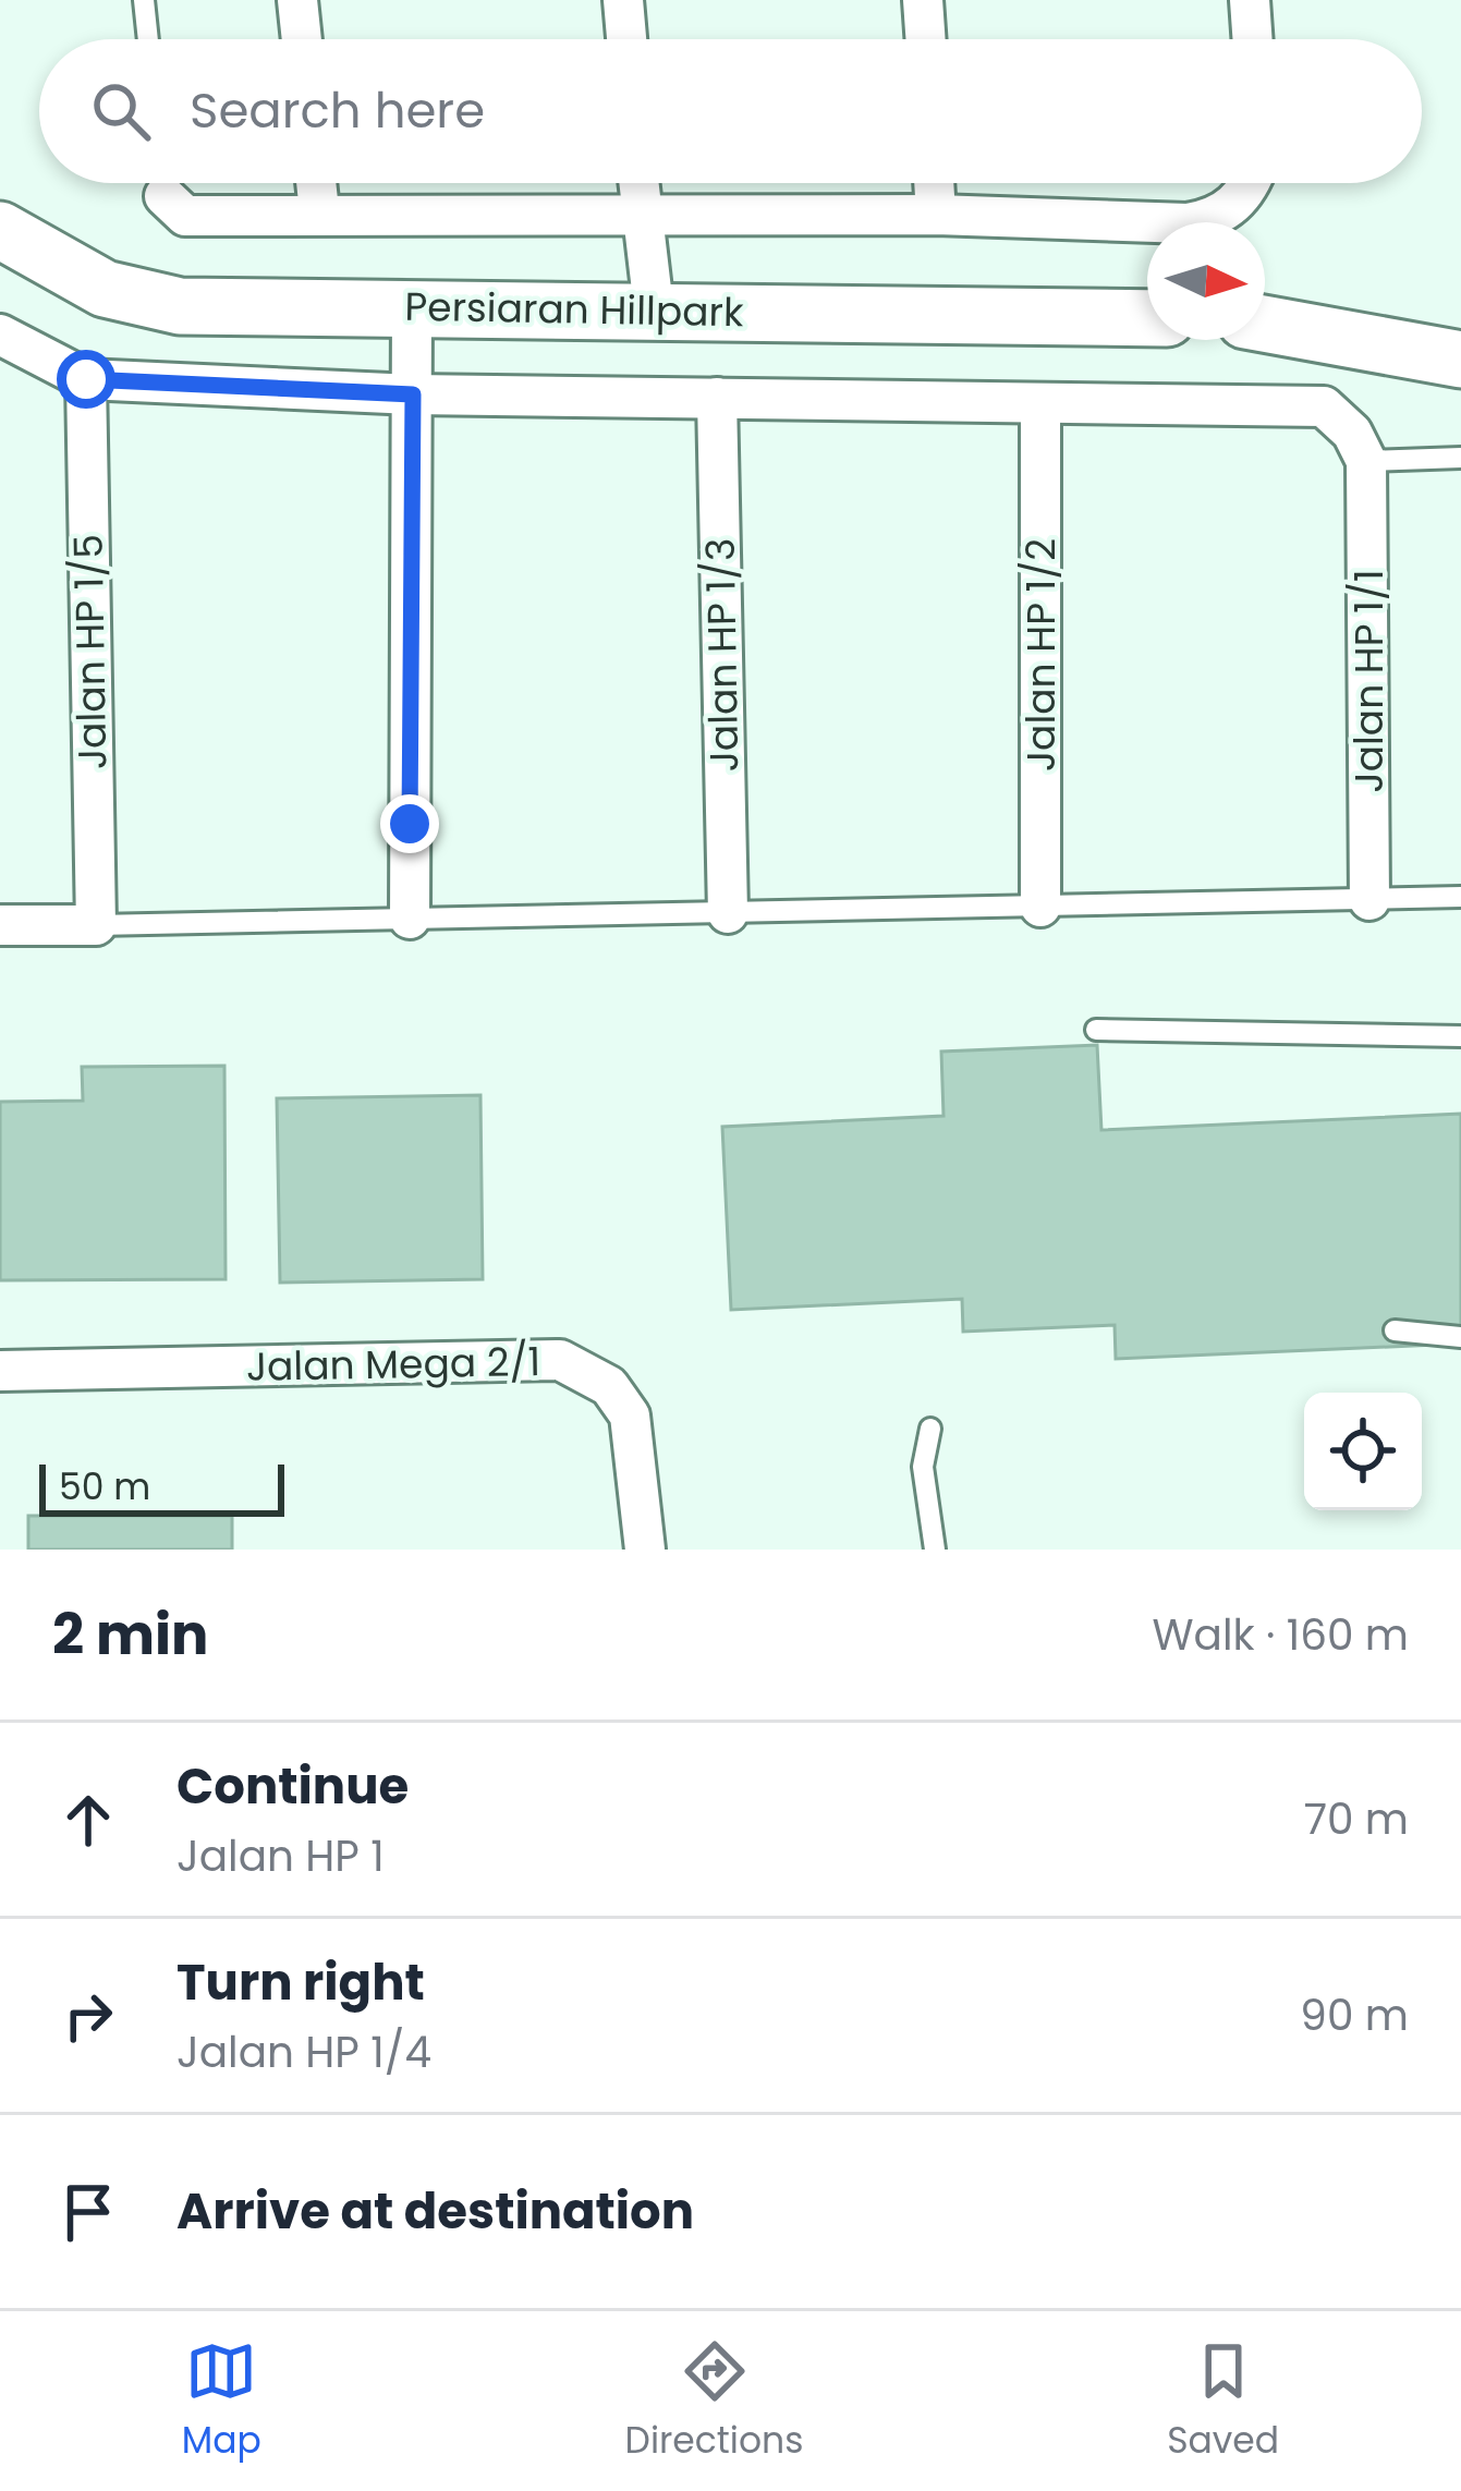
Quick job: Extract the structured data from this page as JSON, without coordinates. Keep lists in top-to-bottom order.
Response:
{
  "streets": {
    "street": [
      "Persiaran Hillpark",
      "Jalan HP 1/5",
      "Jalan HP 1/3",
      "Jalan HP 1/2",
      "Jalan HP 1/1",
      "Jalan Mega 2/1"
    ]
  },
  "scale_bar": "50 m",
  "north": "right",
  "page": {
    "search": "Search here",
    "scale": "50 m",
    "heading": ["2 min", "Walk · 160 m"],
    "list": [
      ["Continue", "Jalan HP 1", "70 m"],
      ["Turn right", "Jalan HP 1/4", "90 m"],
      "Arrive at destination"
    ],
    "nav": ["Map", "Directions", "Saved"]
  }
}
